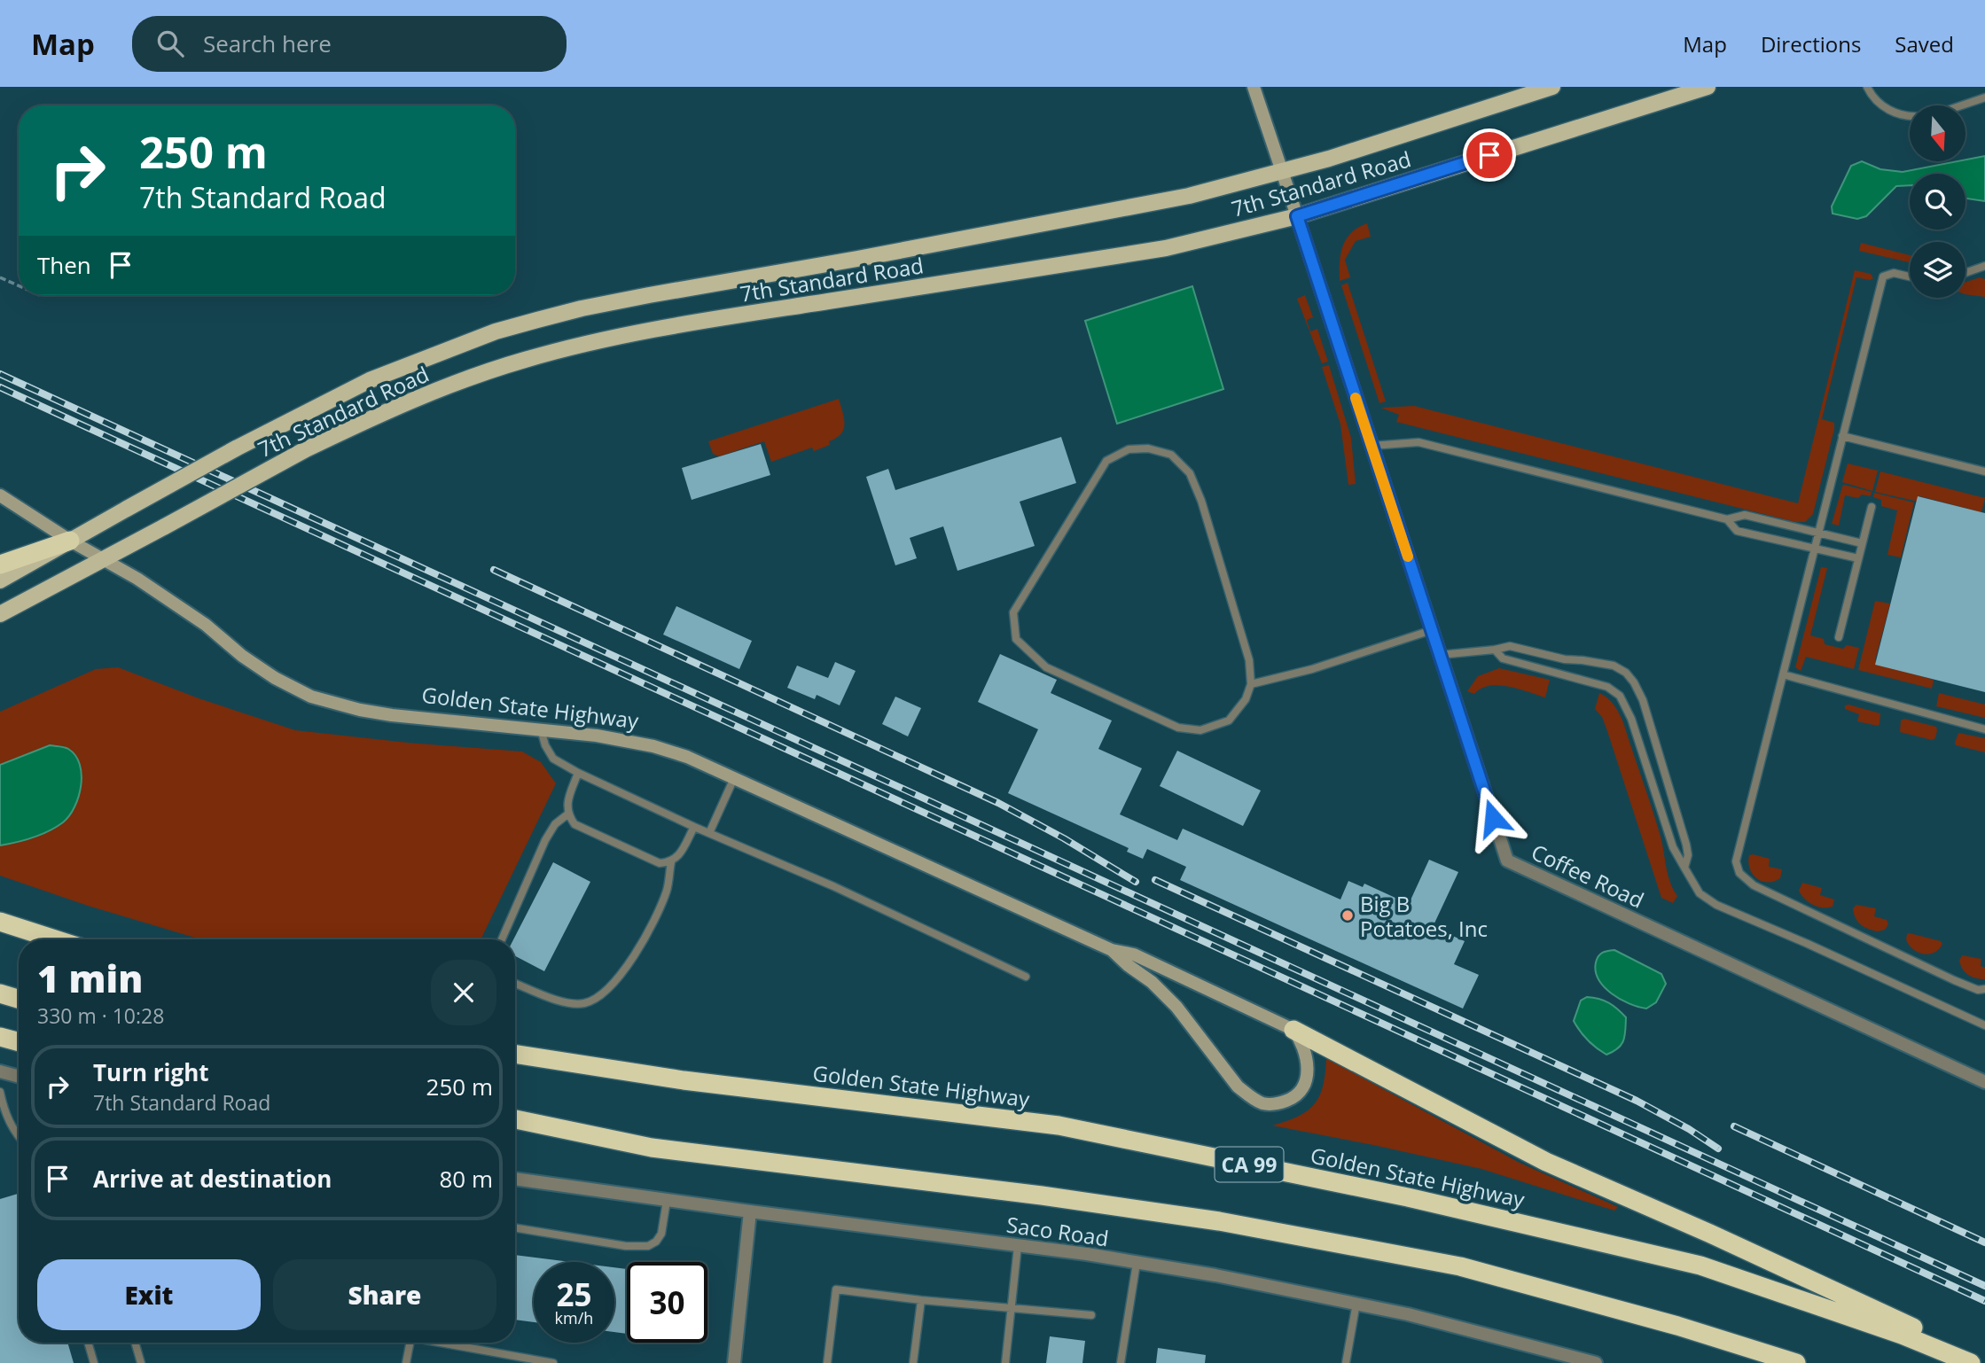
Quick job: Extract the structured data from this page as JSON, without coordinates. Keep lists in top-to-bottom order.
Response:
{
  "streets": {
    "highway": ["Golden State Highway", "CA 99"],
    "main road": ["7th Standard Road", "Coffee Road"],
    "street": ["Saco Road"]
  },
  "crossings": [
    ["7th Standard Road", "Golden State Highway"],
    ["7th Standard Road", "Coffee Road"]
  ],
  "places": ["Big B Potatoes, Inc"],
  "north": "bottom",
  "page": {
    "header": "Map",
    "search": "Search here",
    "nav": ["Map", "Directions", "Saved"],
    "turn": ["250 m", "7th Standard Road"],
    "then": "Then",
    "heading": ["1 min", "330 m · 10:28"],
    "list": [
      {
        "name": "Turn right",
        "note": "7th Standard Road",
        "value": "250 m"
      },
      {
        "name": "Arrive at destination",
        "value": "80 m"
      }
    ],
    "buttons": ["Exit", "Share"],
    "speed": "25 km/h",
    "limit": "30"
  }
}
